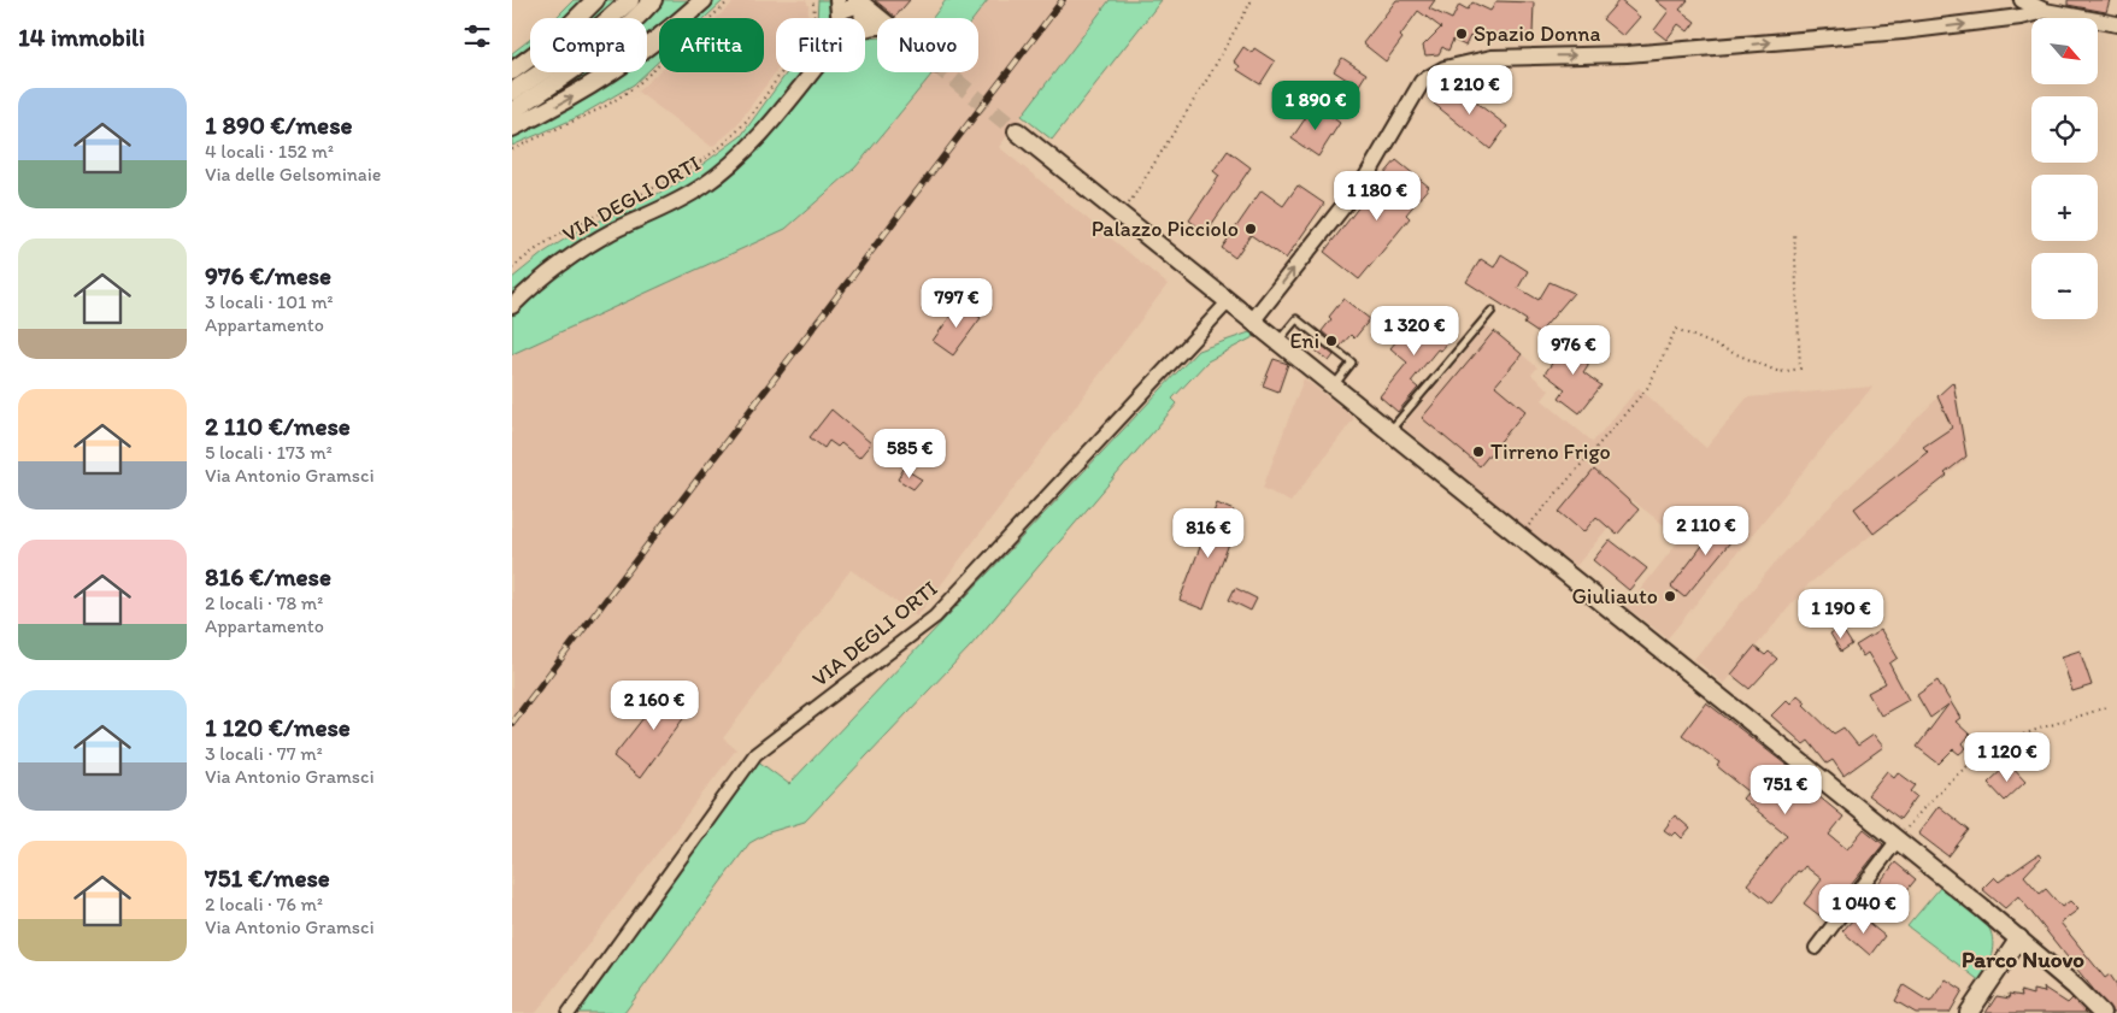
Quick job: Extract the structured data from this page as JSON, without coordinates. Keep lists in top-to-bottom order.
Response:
{
  "streets": {
    "street": ["VIA DEGLI ORTI"]
  },
  "districts": ["Parco Nuovo"],
  "places": [
    "Spazio Donna",
    "Palazzo Picciolo",
    "Eni",
    "Tirreno Frigo",
    "Giuliauto"
  ],
  "north": "bottom right",
  "page": {
    "heading": "14 immobili",
    "map_buttons": ["+", "−"],
    "chip": [
      "Compra",
      "Affitta",
      "Filtri",
      "Nuovo"
    ],
    "price": [
      "1 210 €",
      "1 890 €",
      "1 180 €",
      "797 €",
      "1 320 €",
      "976 €",
      "585 €",
      "2 110 €",
      "816 €",
      "1 190 €",
      "2 160 €",
      "1 120 €",
      "751 €",
      "1 040 €"
    ],
    "list": [
      {
        "name": "1 890 €/mese",
        "note": "4 locali · 152 m² · Via delle Gelsominaie"
      },
      {
        "name": "976 €/mese",
        "note": "3 locali · 101 m² · Appartamento"
      },
      {
        "name": "2 110 €/mese",
        "note": "5 locali · 173 m² · Via Antonio Gramsci"
      },
      {
        "name": "816 €/mese",
        "note": "2 locali · 78 m² · Appartamento"
      },
      {
        "name": "1 120 €/mese",
        "note": "3 locali · 77 m² · Via Antonio Gramsci"
      },
      {
        "name": "751 €/mese",
        "note": "2 locali · 76 m² · Via Antonio Gramsci"
      }
    ]
  }
}
